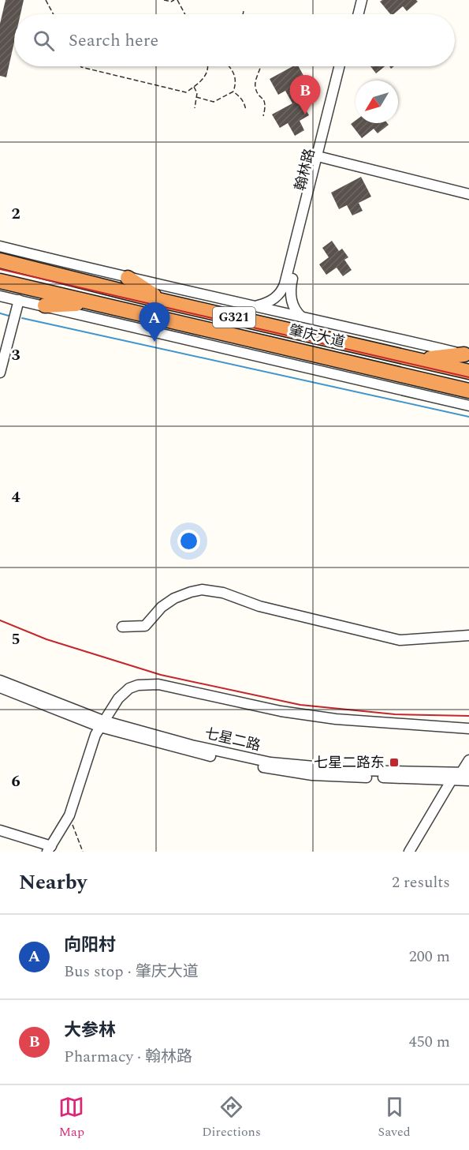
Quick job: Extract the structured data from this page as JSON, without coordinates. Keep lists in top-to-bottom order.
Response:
{
  "streets": {
    "highway": ["G321", "肇庆大道"],
    "street": ["翰林路", "七星二路"]
  },
  "places": {
    "transit": ["七星二路东"]
  },
  "north": "bottom left",
  "page": {
    "search": "Search here",
    "pins": ["B", "A"],
    "heading": ["Nearby", "2 results"],
    "list": [
      {
        "mark": "A",
        "name": "向阳村",
        "note": "Bus stop · 肇庆大道",
        "value": "200 m"
      },
      {
        "mark": "B",
        "name": "大参林",
        "note": "Pharmacy · 翰林路",
        "value": "450 m"
      }
    ],
    "nav": ["Map", "Directions", "Saved"]
  },
  "grid": {
    "rows": [
      "2",
      "3",
      "4",
      "5",
      "6"
    ]
  }
}
